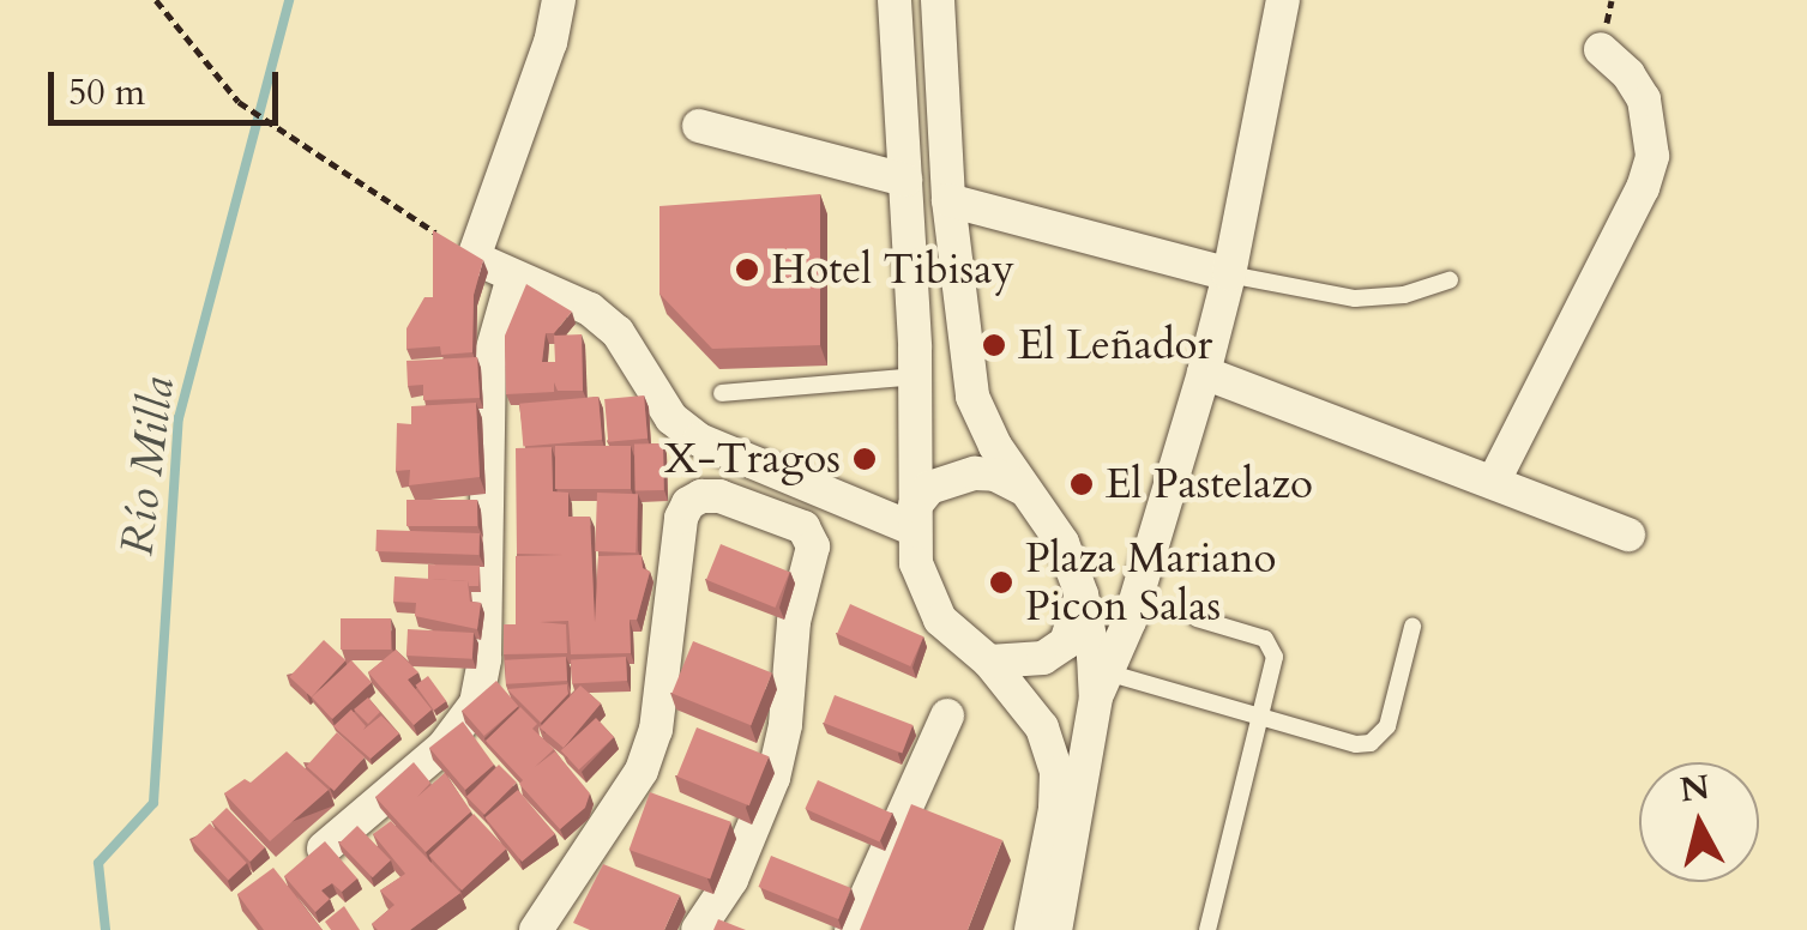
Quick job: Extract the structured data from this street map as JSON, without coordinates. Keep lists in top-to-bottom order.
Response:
{
  "water": ["Río Milla"],
  "places": [
    "Hotel Tibisay",
    "El Leñador",
    "X-Tragos",
    "El Pastelazo",
    "Plaza Mariano Picon Salas"
  ],
  "scale_bar": "50 m",
  "north": "top"
}
